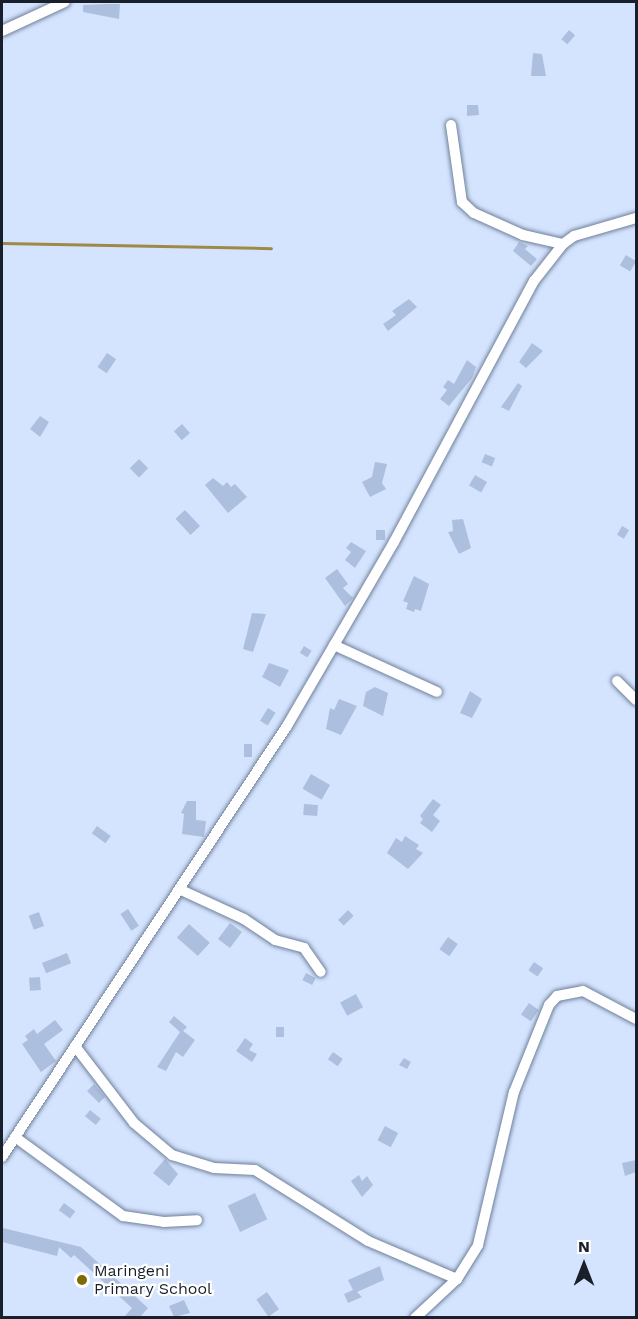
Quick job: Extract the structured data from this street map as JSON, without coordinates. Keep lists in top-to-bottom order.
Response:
{
  "places": ["Maringeni Primary School"],
  "north": "top"
}
